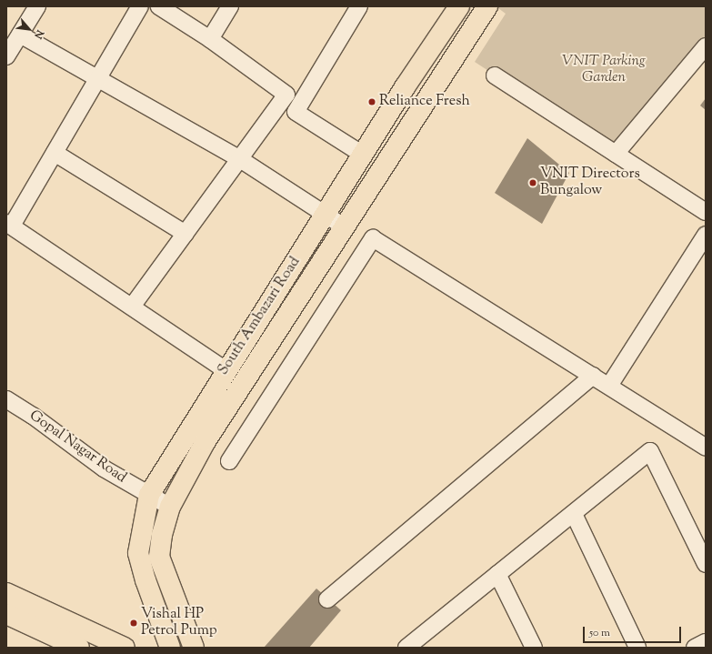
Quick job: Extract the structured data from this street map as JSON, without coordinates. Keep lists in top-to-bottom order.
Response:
{
  "streets": {
    "main road": ["South Ambazari Road"],
    "street": ["Gopal Nagar Road"]
  },
  "crossings": [
    ["South Ambazari Road", "Gopal Nagar Road"]
  ],
  "parks": ["VNIT Parking Garden"],
  "places": ["Reliance Fresh", "VNIT Directors Bungalow", "Vishal HP Petrol Pump"],
  "scale_bar": "50 m",
  "north": "bottom right"
}
